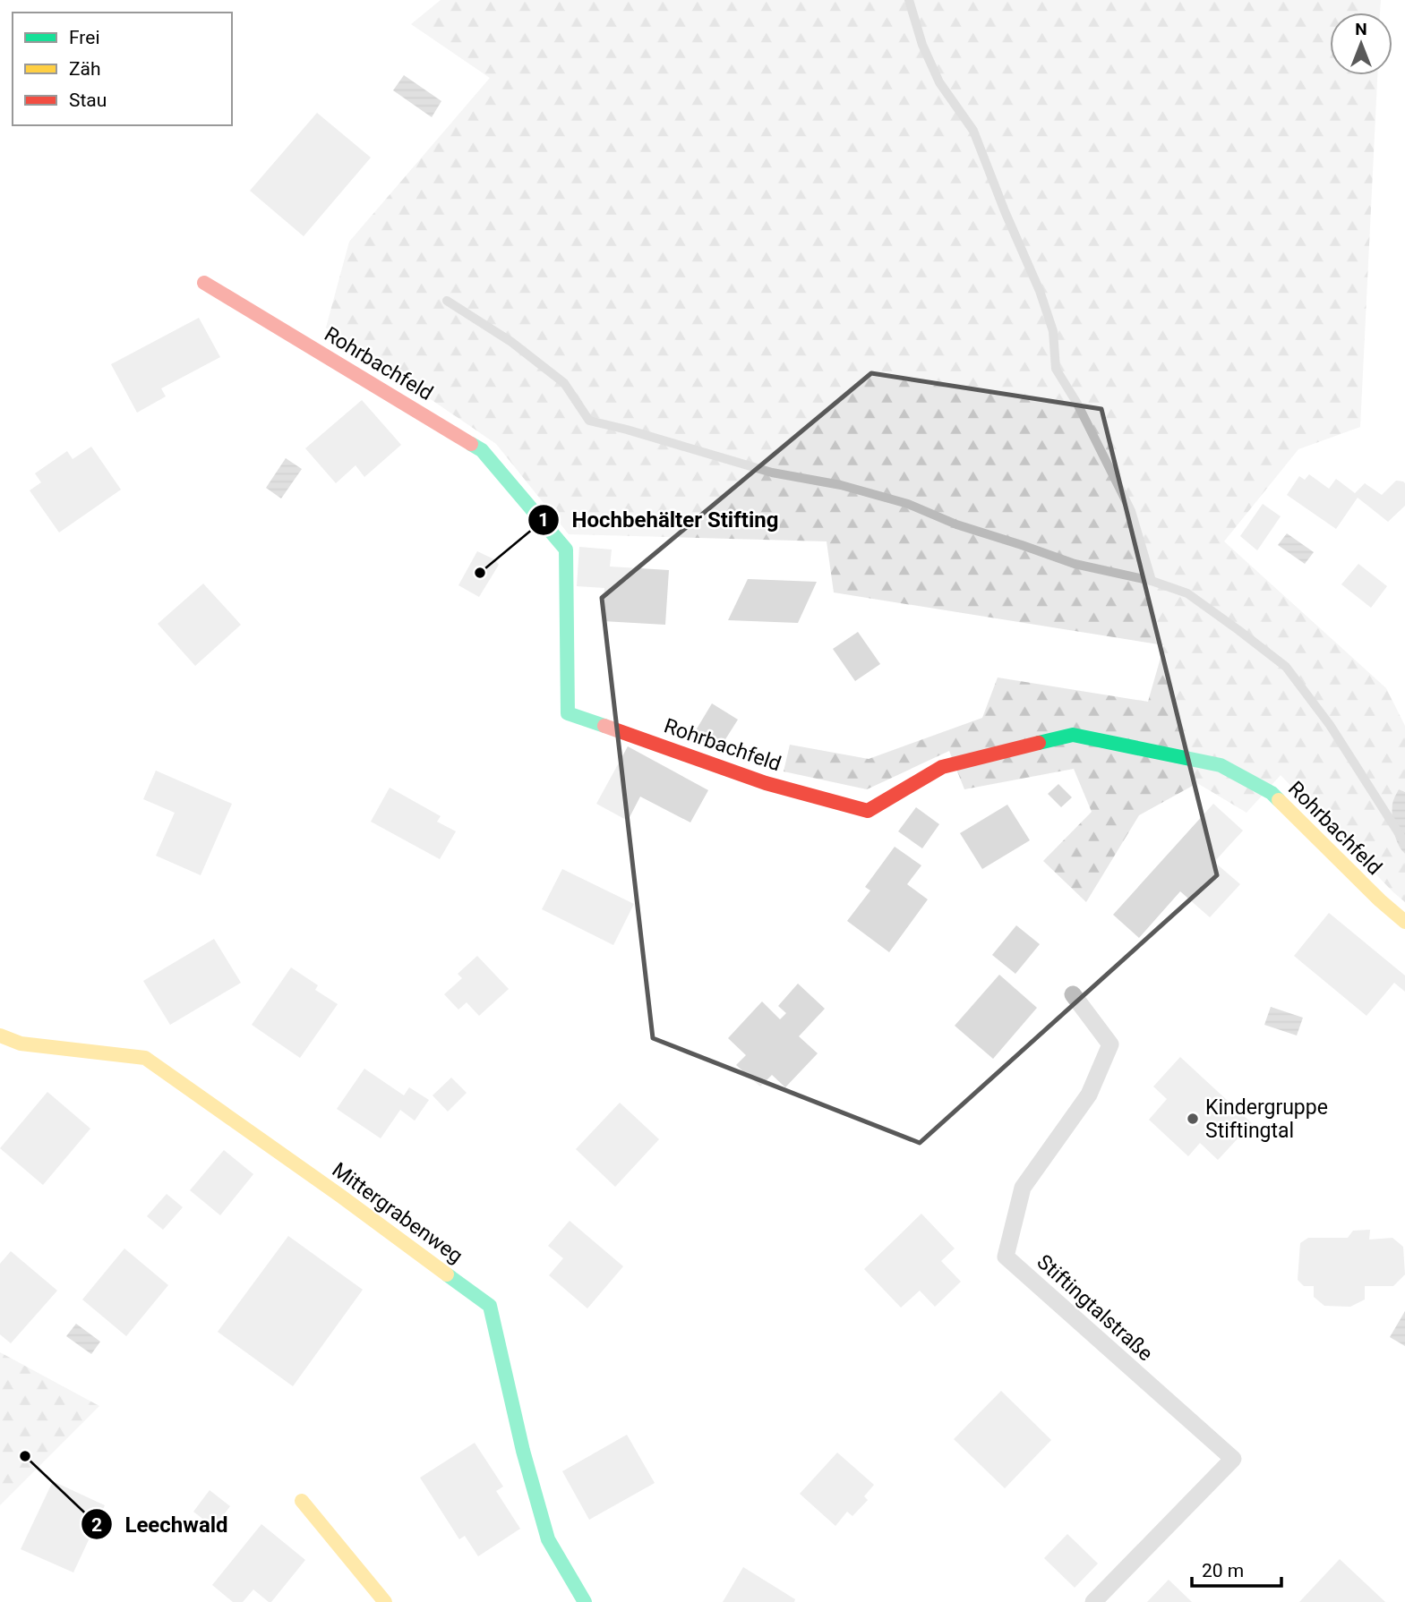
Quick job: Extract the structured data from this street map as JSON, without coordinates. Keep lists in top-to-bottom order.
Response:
{
  "streets": {
    "street": ["Rohrbachfeld", "Mittergrabenweg"],
    "lane": ["Stiftingtalstraße"]
  },
  "places": ["Hochbehälter Stifting", "Kindergruppe Stiftingtal", "Leechwald"],
  "legend": ["Frei", "Zäh", "Stau"],
  "scale_bar": "20 m",
  "north": "top"
}
